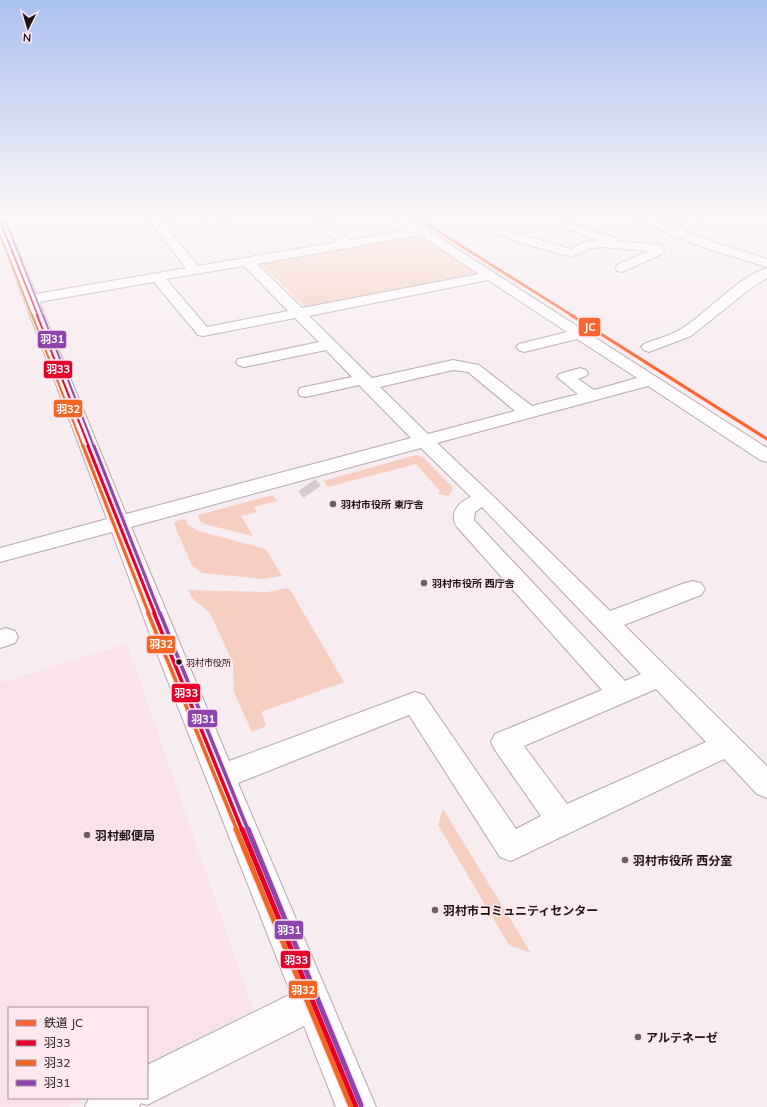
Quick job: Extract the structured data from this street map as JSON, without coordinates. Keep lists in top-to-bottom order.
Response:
{
  "places": [
    "羽村市役所 東庁舎",
    "羽村市役所 西庁舎",
    "羽村市役所",
    "羽村郵便局",
    "羽村市役所 西分室",
    "羽村市コミュニティセンター",
    "アルテネーゼ"
  ],
  "lines": [
    "rail line JC",
    "transit line 羽33",
    "transit line 羽32",
    "transit line 羽31"
  ],
  "legend": [
    "鉄道 JC",
    "羽33",
    "羽32",
    "羽31"
  ],
  "north": "bottom"
}
